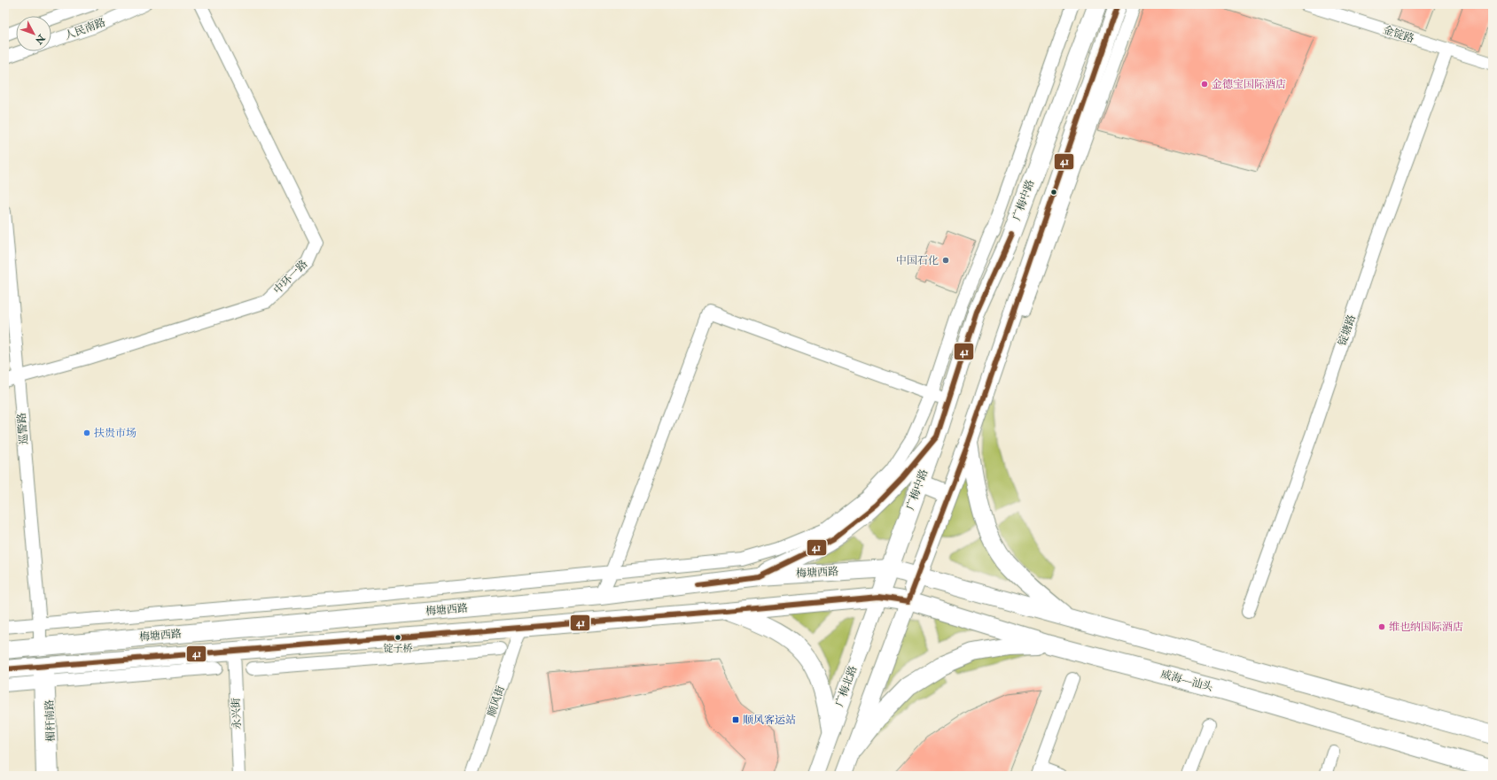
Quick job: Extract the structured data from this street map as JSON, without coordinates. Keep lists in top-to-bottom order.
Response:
{
  "streets": {
    "highway": ["广梅中路", "梅塘西路", "威海—汕头"],
    "main road": ["广梅北路"],
    "street": [
      "人民南路",
      "金锭路",
      "中环一路",
      "锭塘路",
      "巡警路",
      "顺风街",
      "永兴街",
      "楣杆南路"
    ]
  },
  "crossings": [
    ["金锭路", "锭塘路"],
    ["广梅中路", "梅塘西路"],
    ["广梅中路", "威海—汕头"],
    ["广梅中路", "广梅北路"],
    ["中环一路", "巡警路"],
    ["巡警路", "梅塘西路"],
    ["梅塘西路", "威海—汕头"],
    ["梅塘西路", "广梅北路"],
    ["梅塘西路", "顺风街"],
    ["梅塘西路", "永兴街"],
    ["梅塘西路", "楣杆南路"],
    ["威海—汕头", "广梅北路"]
  ],
  "places": {
    "other": [
      "金德宝国际酒店",
      "中国石化",
      "扶贵市场",
      "维也纳国际酒店",
      "锭子桥"
    ],
    "transit": ["顺风客运站"]
  },
  "lines": ["transit line 41"],
  "north": "bottom right"
}
